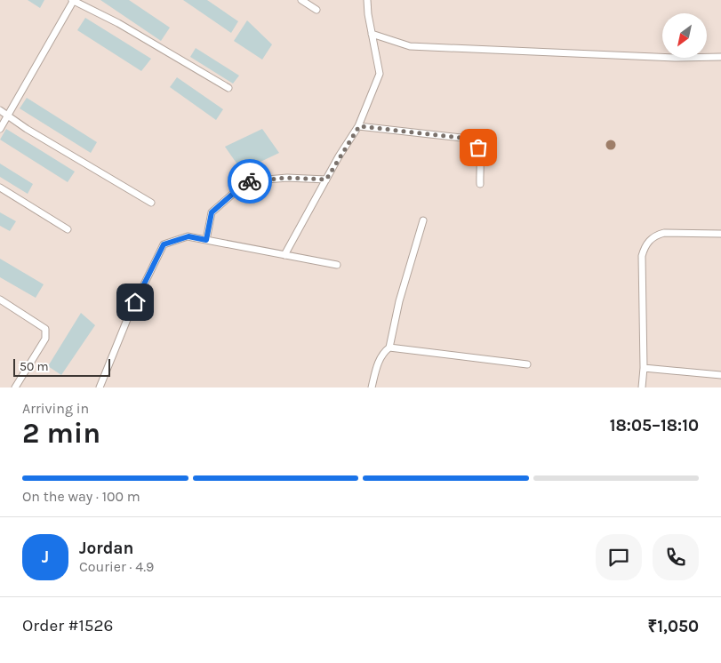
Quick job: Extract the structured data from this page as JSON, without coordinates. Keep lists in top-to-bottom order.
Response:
{
  "scale_bar": "50 m",
  "north": "bottom left",
  "page": {
    "scale": "50 m",
    "heading": ["2 min", "Arriving in", "18:05–18:10"],
    "panel": [
      "Jordan",
      "Courier · 4.9",
      "Order #1526",
      "₹1,050"
    ],
    "bar": "On the way · 100 m",
    "round": "J"
  }
}
